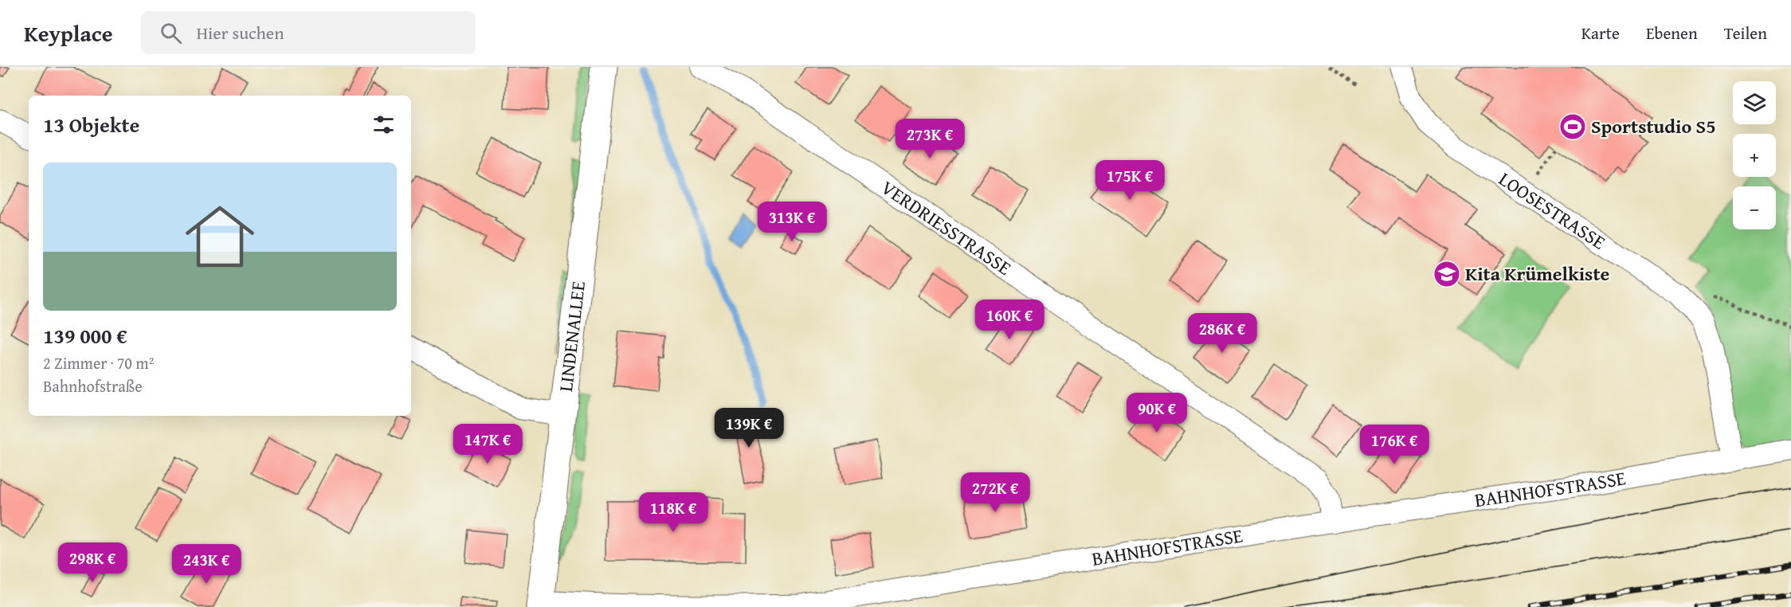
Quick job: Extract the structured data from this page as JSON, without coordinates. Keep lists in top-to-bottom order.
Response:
{
  "streets": {
    "street": [
      "LOOSESTRASSE",
      "VERDRIESSTRASSE",
      "LINDENALLEE",
      "BAHNHOFSTRASSE"
    ]
  },
  "crossings": [
    ["LOOSESTRASSE", "BAHNHOFSTRASSE"],
    ["VERDRIESSTRASSE", "BAHNHOFSTRASSE"],
    ["LINDENALLEE", "BAHNHOFSTRASSE"]
  ],
  "places": {
    "sports": ["Sportstudio S5"],
    "school or university": ["Kita Krümelkiste"]
  },
  "page": {
    "header": "Keyplace",
    "search": "Hier suchen",
    "nav": ["Karte", "Ebenen", "Teilen"],
    "map_buttons": ["+", "−"],
    "heading": "13 Objekte",
    "price": [
      "273K €",
      "175K €",
      "313K €",
      "160K €",
      "286K €",
      "90K €",
      "139K €",
      "147K €",
      "176K €",
      "272K €",
      "118K €",
      "298K €",
      "243K €"
    ],
    "list": [
      {
        "name": "139 000 €",
        "note": "2 Zimmer · 70 m² · Bahnhofstraße"
      }
    ]
  }
}
